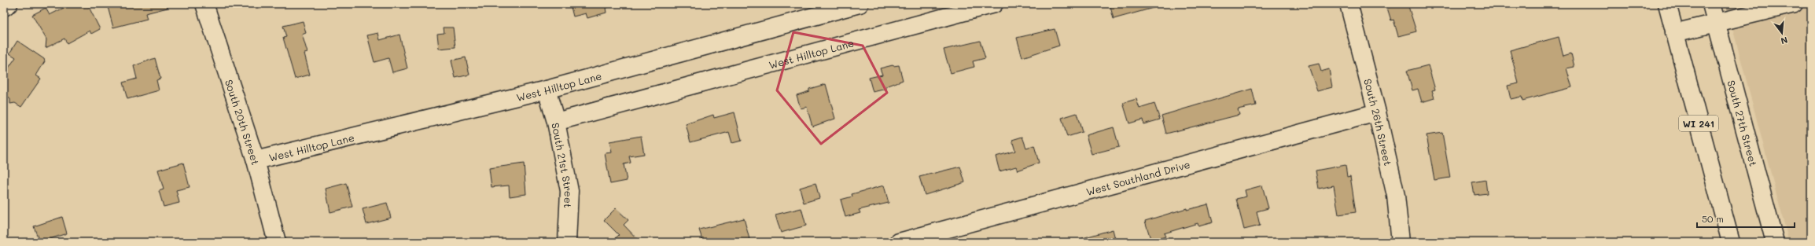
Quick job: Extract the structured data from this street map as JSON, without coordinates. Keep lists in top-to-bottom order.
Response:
{
  "streets": {
    "street": [
      "West Hilltop Lane",
      "South 20th Street",
      "South 26th Street",
      "South 27th Street",
      "WI 241",
      "South 21st Street",
      "West Southland Drive"
    ]
  },
  "crossings": [
    ["West Hilltop Lane", "South 20th Street"],
    ["West Hilltop Lane", "South 21st Street"],
    ["South 26th Street", "West Southland Drive"]
  ],
  "scale_bar": "50 m",
  "north": "bottom"
}
